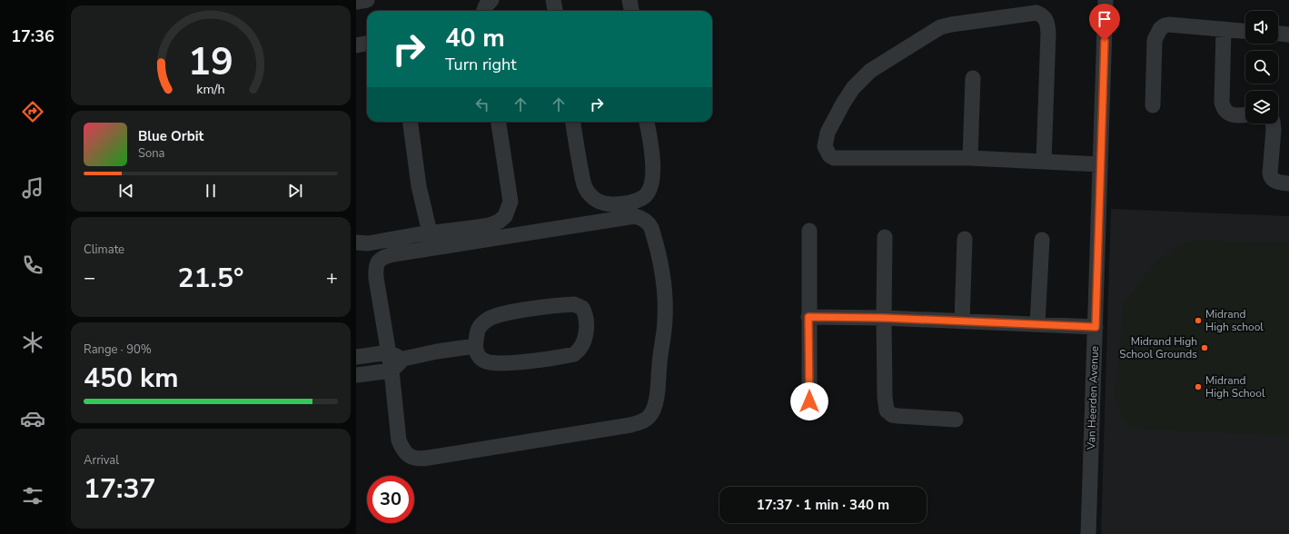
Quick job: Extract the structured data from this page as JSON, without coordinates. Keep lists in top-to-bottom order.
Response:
{
  "streets": {
    "street": ["Van Heerden Avenue"]
  },
  "places": ["Midrand High school", "Midrand High School Grounds", "Midrand High School"],
  "page": {
    "tabs": "17:36",
    "turn": ["40 m", "Turn right"],
    "song": ["Blue Orbit", "Sona"],
    "tile": [
      "Climate",
      ["Range · 90%", "450 km"],
      ["Arrival", "17:37"]
    ],
    "heat": ["−", "21.5°", "+"],
    "limit": "30",
    "trip": "17:37 · 1 min · 340 m",
    "gauge": ["19", "km/h"]
  }
}
